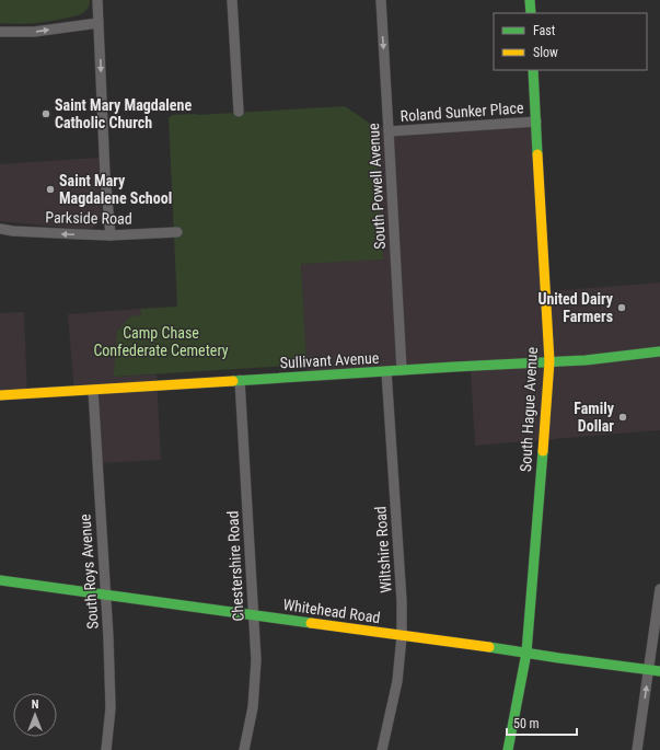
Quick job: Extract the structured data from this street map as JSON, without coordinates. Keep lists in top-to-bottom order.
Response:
{
  "streets": {
    "street": [
      "Roland Sunker Place",
      "South Powell Avenue",
      "Parkside Road",
      "Sullivant Avenue",
      "South Hague Avenue",
      "Wiltshire Road",
      "Chestershire Road",
      "South Roys Avenue",
      "Whitehead Road"
    ]
  },
  "crossings": [
    ["Roland Sunker Place", "South Powell Avenue"],
    ["Roland Sunker Place", "South Hague Avenue"],
    ["South Powell Avenue", "Sullivant Avenue"],
    ["Sullivant Avenue", "South Hague Avenue"],
    ["Sullivant Avenue", "Wiltshire Road"],
    ["Sullivant Avenue", "Chestershire Road"],
    ["Sullivant Avenue", "South Roys Avenue"],
    ["South Hague Avenue", "Whitehead Road"],
    ["Wiltshire Road", "Whitehead Road"],
    ["Chestershire Road", "Whitehead Road"],
    ["South Roys Avenue", "Whitehead Road"]
  ],
  "one_way": ["South Powell Avenue", "Parkside Road"],
  "parks": ["Camp Chase Confederate Cemetery"],
  "places": [
    "Saint Mary Magdalene Catholic Church",
    "Saint Mary Magdalene School",
    "United Dairy Farmers",
    "Family Dollar"
  ],
  "legend": ["Fast", "Slow"],
  "scale_bar": "50 m",
  "north": "top"
}
